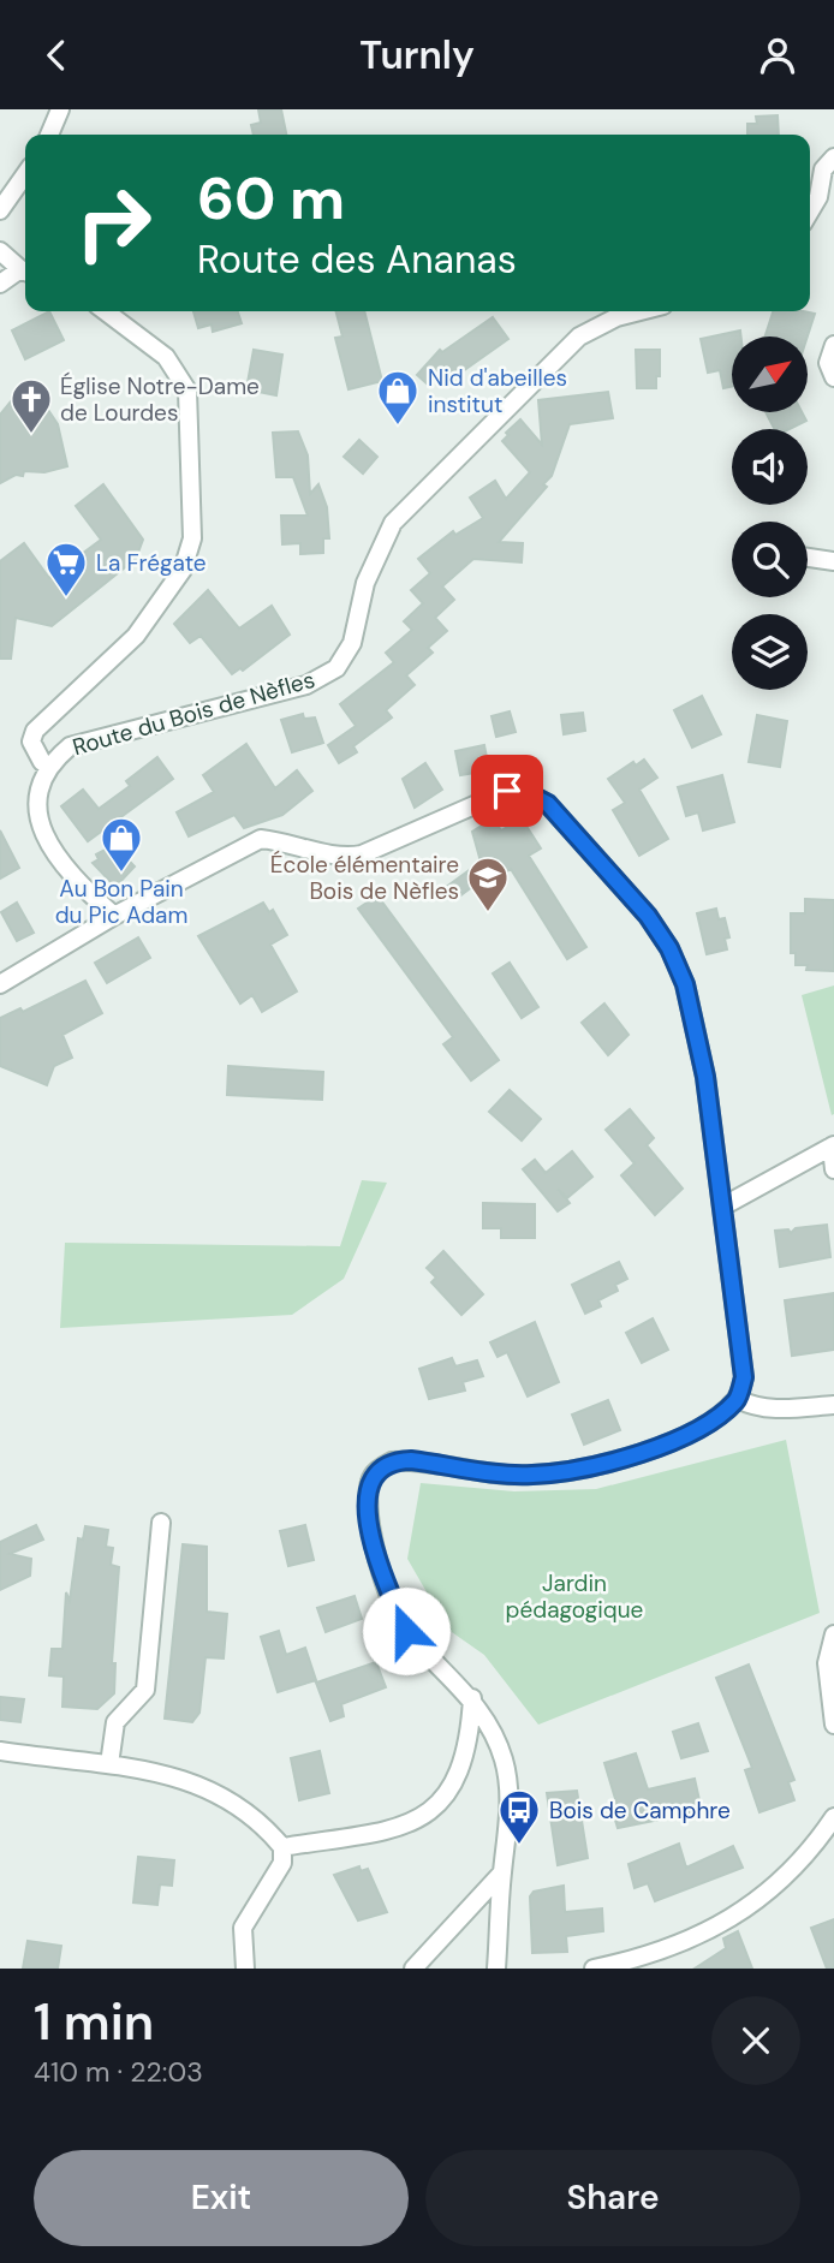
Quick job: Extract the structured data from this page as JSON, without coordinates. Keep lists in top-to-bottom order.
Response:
{
  "streets": {
    "street": ["Route du Bois de Nèfles"]
  },
  "parks": ["Jardin pédagogique"],
  "places": {
    "shop": ["Nid d'abeilles institut", "Au Bon Pain du Pic Adam"],
    "church": ["Église Notre-Dame de Lourdes"],
    "supermarket": ["La Frégate"],
    "school or university": ["École élémentaire Bois de Nèfles"],
    "bus stop": ["Bois de Camphre"]
  },
  "north": "top right",
  "page": {
    "header": "Turnly",
    "turn": ["60 m", "Route des Ananas"],
    "heading": ["1 min", "410 m · 22:03"],
    "buttons": ["Exit", "Share"]
  }
}
